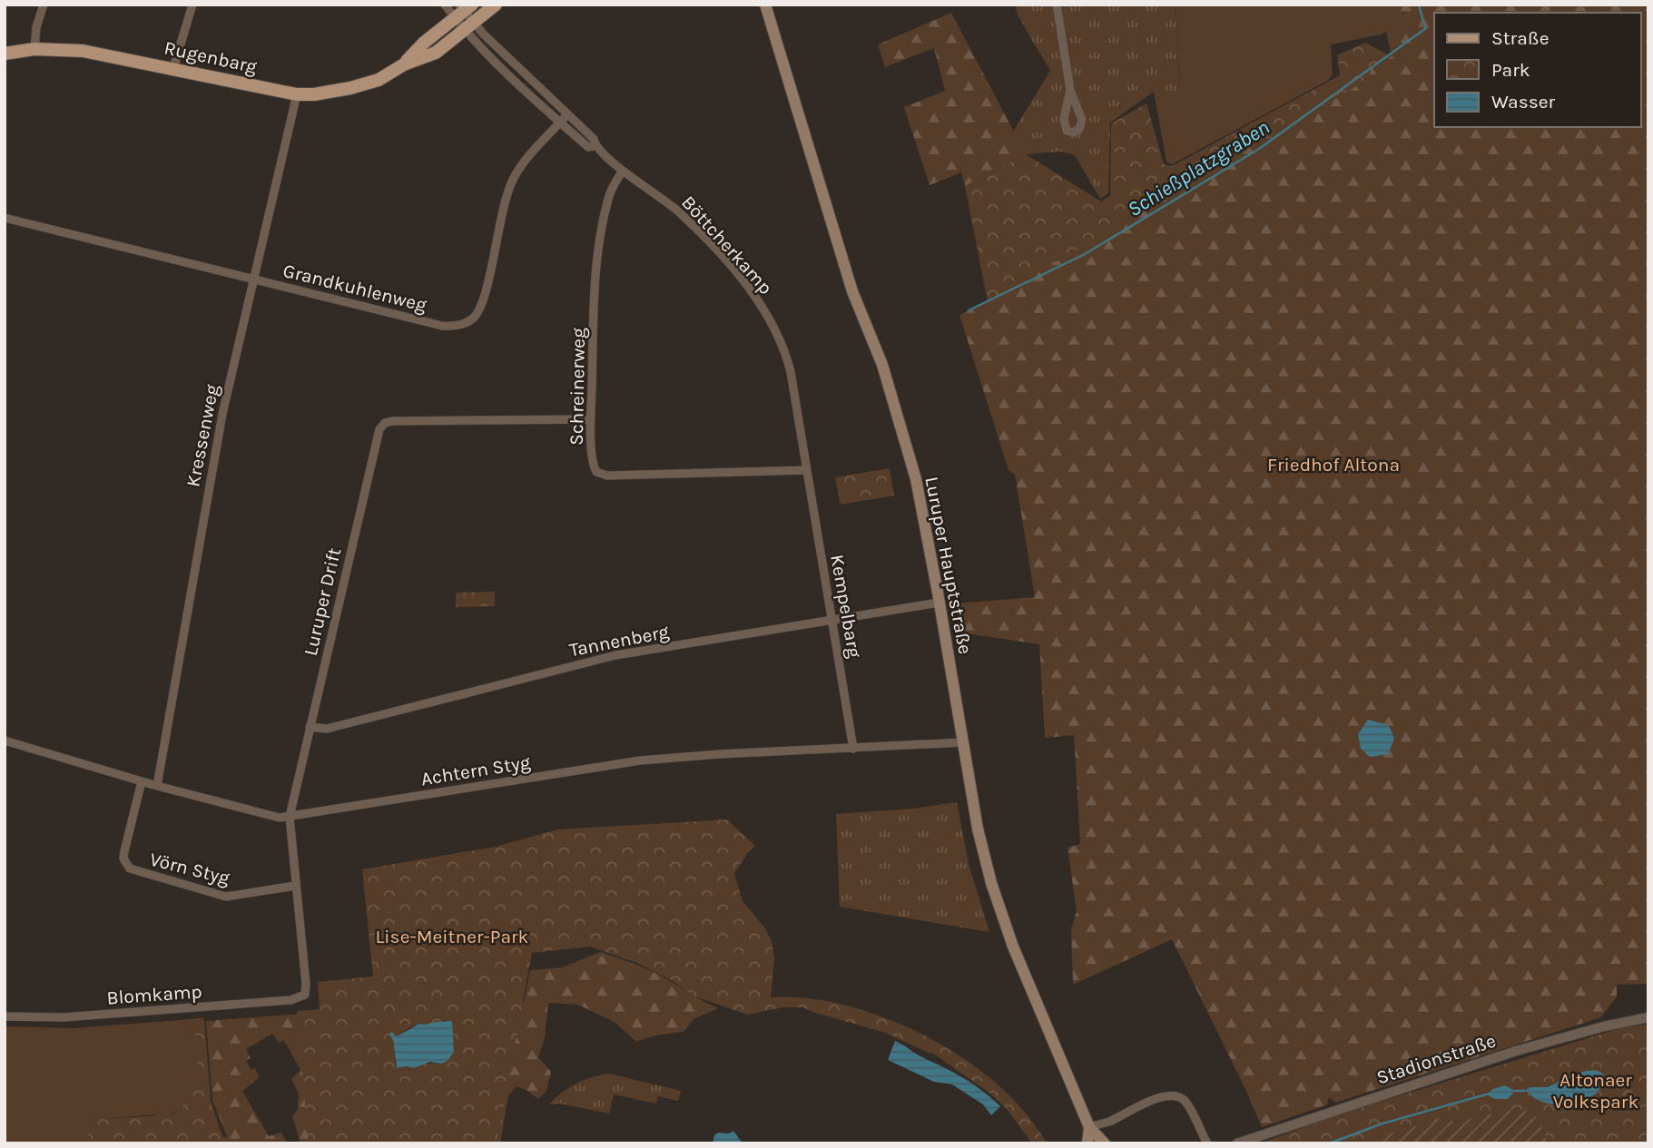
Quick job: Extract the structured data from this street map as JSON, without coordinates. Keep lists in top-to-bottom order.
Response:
{
  "streets": {
    "main road": ["Rugenbarg", "Luruper Hauptstraße"],
    "street": [
      "Böttcherkamp",
      "Grandkuhlenweg",
      "Schreinerweg",
      "Kressenweg",
      "Luruper Drift",
      "Kempelbarg",
      "Tannenberg",
      "Achtern Styg",
      "Vörn Styg",
      "Blomkamp",
      "Stadionstraße"
    ]
  },
  "crossings": [
    ["Rugenbarg", "Böttcherkamp"],
    ["Rugenbarg", "Kressenweg"],
    ["Böttcherkamp", "Grandkuhlenweg"],
    ["Böttcherkamp", "Schreinerweg"],
    ["Böttcherkamp", "Kempelbarg"],
    ["Grandkuhlenweg", "Kressenweg"],
    ["Schreinerweg", "Luruper Drift"],
    ["Schreinerweg", "Kempelbarg"],
    ["Kressenweg", "Achtern Styg"],
    ["Luruper Hauptstraße", "Tannenberg"],
    ["Luruper Hauptstraße", "Achtern Styg"],
    ["Luruper Drift", "Tannenberg"],
    ["Luruper Drift", "Achtern Styg"],
    ["Luruper Drift", "Vörn Styg"],
    ["Luruper Drift", "Blomkamp"],
    ["Kempelbarg", "Tannenberg"],
    ["Kempelbarg", "Achtern Styg"],
    ["Achtern Styg", "Vörn Styg"]
  ],
  "water": ["Schießplatzgraben"],
  "parks": ["Friedhof Altona", "Lise-Meitner-Park", "Altonaer Volkspark"],
  "legend": ["Straße", "Park", "Wasser"]
}
